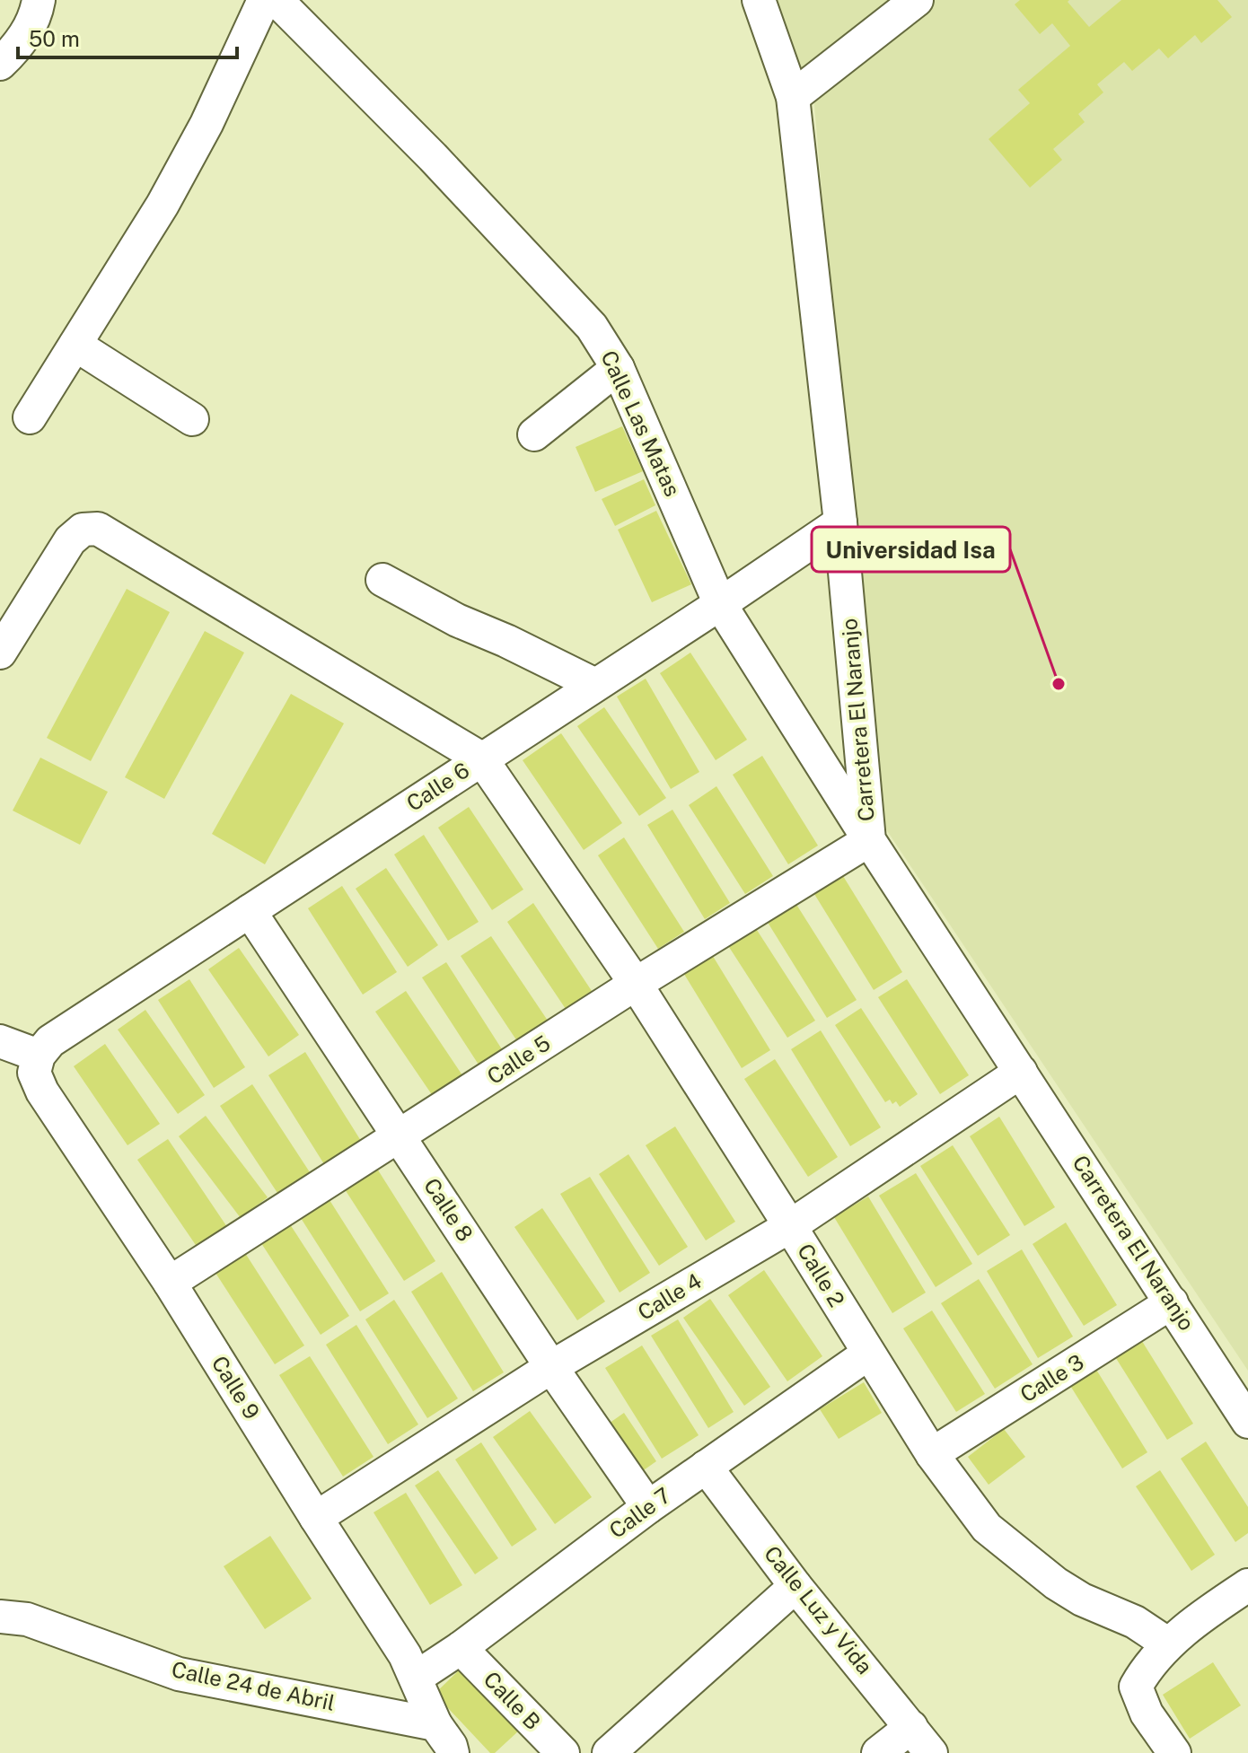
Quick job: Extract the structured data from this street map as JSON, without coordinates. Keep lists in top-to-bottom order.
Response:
{
  "streets": {
    "street": [
      "Calle Las Matas",
      "Carretera El Naranjo",
      "Calle 6",
      "Calle 5",
      "Calle 8",
      "Calle 2",
      "Calle 4",
      "Calle 3",
      "Calle 9",
      "Calle 7",
      "Calle Luz y Vida",
      "Calle 24 de Abril",
      "Calle B"
    ]
  },
  "crossings": [
    ["Calle Las Matas", "Carretera El Naranjo"],
    ["Calle Las Matas", "Calle 6"],
    ["Calle Las Matas", "Calle 5"],
    ["Carretera El Naranjo", "Calle 6"],
    ["Carretera El Naranjo", "Calle 5"],
    ["Carretera El Naranjo", "Calle 4"],
    ["Carretera El Naranjo", "Calle 3"],
    ["Calle 6", "Calle 8"],
    ["Calle 6", "Calle 2"],
    ["Calle 6", "Calle 9"],
    ["Calle 5", "Calle 8"],
    ["Calle 5", "Calle 2"],
    ["Calle 5", "Calle 9"],
    ["Calle 8", "Calle 4"],
    ["Calle 8", "Calle 7"],
    ["Calle 2", "Calle 4"],
    ["Calle 2", "Calle 3"],
    ["Calle 2", "Calle 7"],
    ["Calle 4", "Calle 9"],
    ["Calle 9", "Calle 7"],
    ["Calle 9", "Calle 24 de Abril"],
    ["Calle 7", "Calle Luz y Vida"],
    ["Calle 7", "Calle B"]
  ],
  "places": ["Universidad Isa"],
  "scale_bar": "50 m"
}
